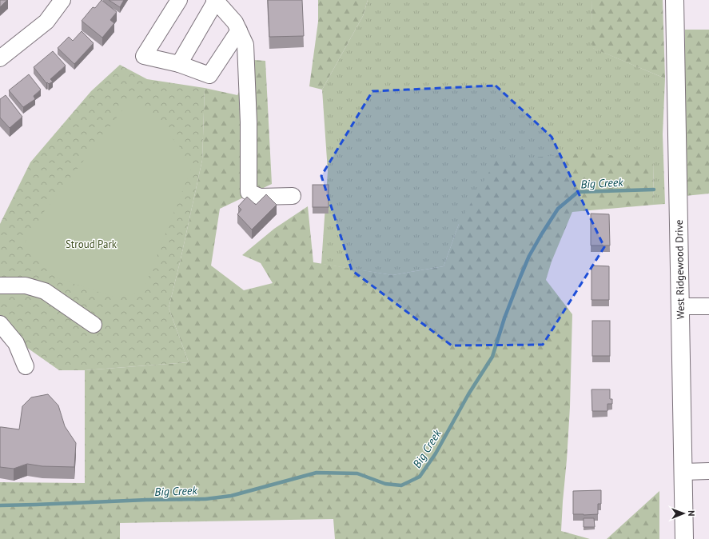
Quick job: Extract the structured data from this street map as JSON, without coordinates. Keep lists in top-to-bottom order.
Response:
{
  "streets": {
    "main road": ["West Ridgewood Drive"]
  },
  "water": ["Big Creek"],
  "parks": ["Stroud Park"],
  "north": "right"
}
